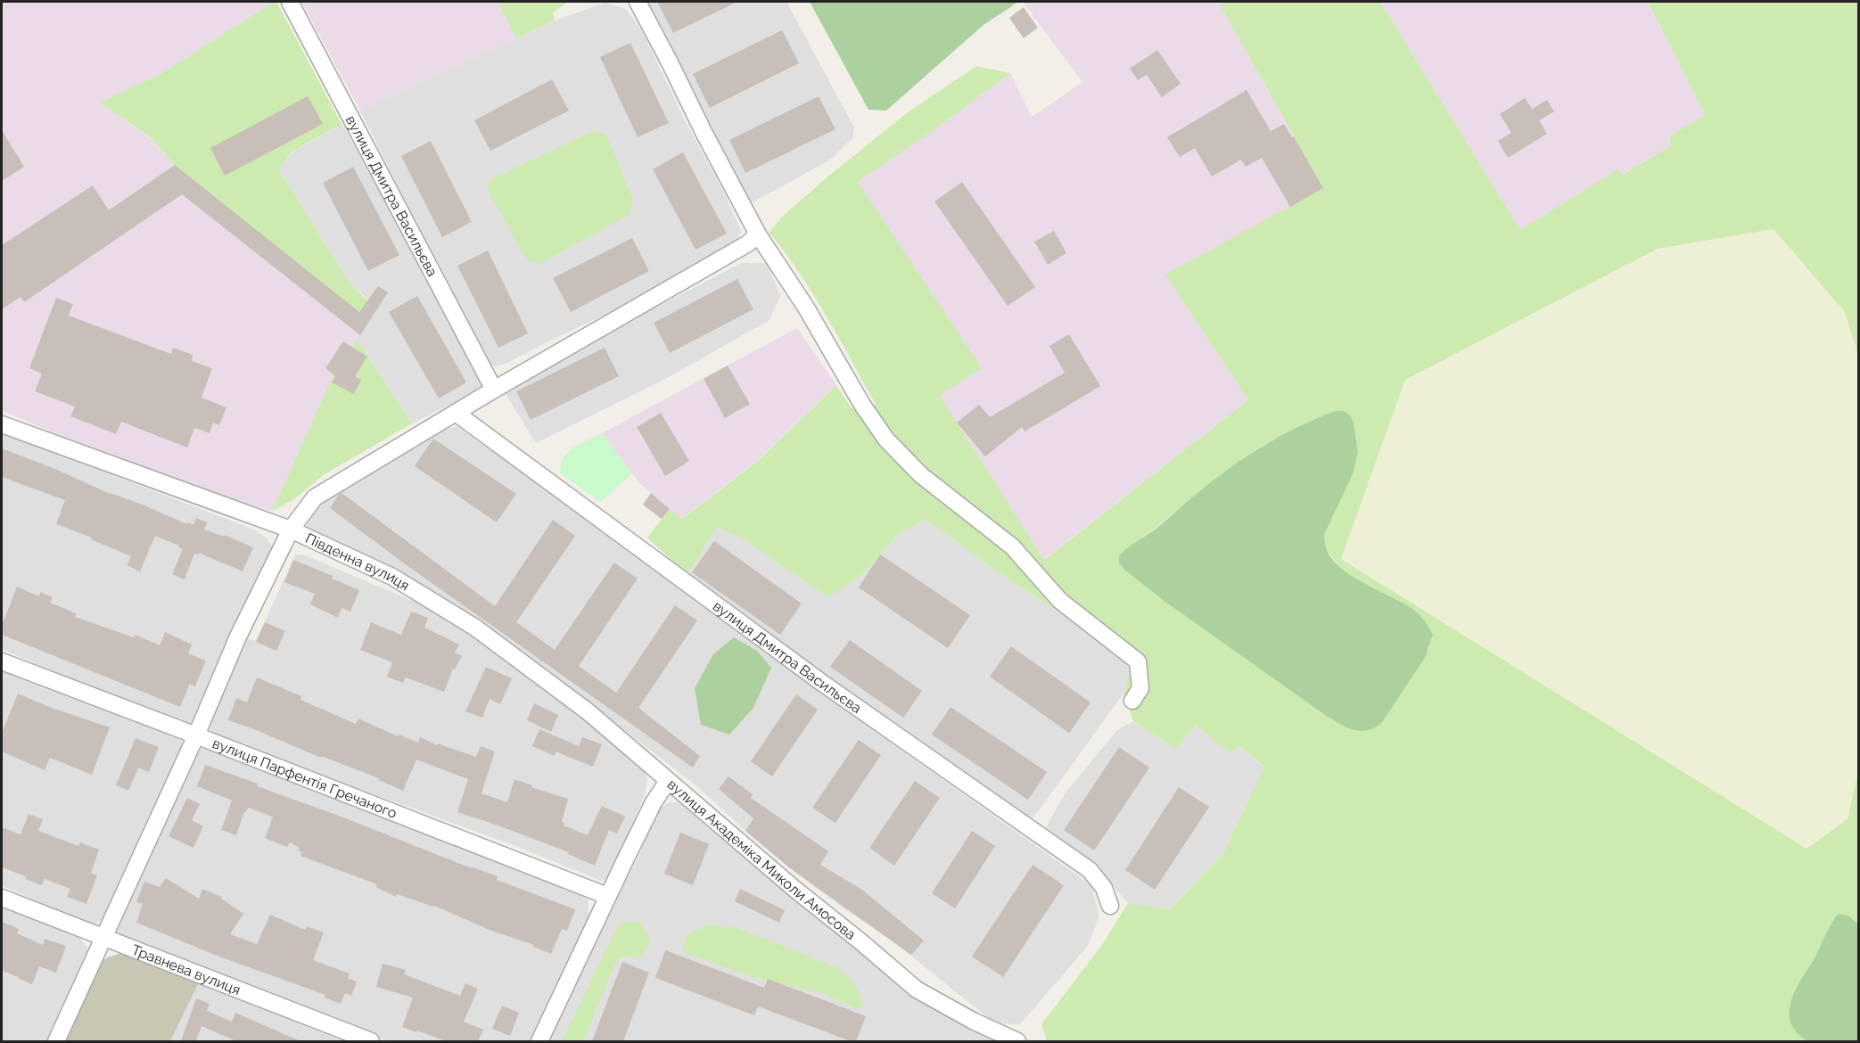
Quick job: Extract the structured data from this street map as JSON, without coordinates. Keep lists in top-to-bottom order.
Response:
{
  "streets": {
    "street": [
      "вулиця Дмитра Васильєва",
      "Південна вулиця",
      "вулиця Парфентія Гречаного",
      "вулиця Академіка Миколи Амосова",
      "Травнева вулиця"
    ]
  },
  "crossings": [
    ["Південна вулиця", "вулиця Академіка Миколи Амосова"],
    ["вулиця Парфентія Гречаного", "вулиця Академіка Миколи Амосова"]
  ]
}
